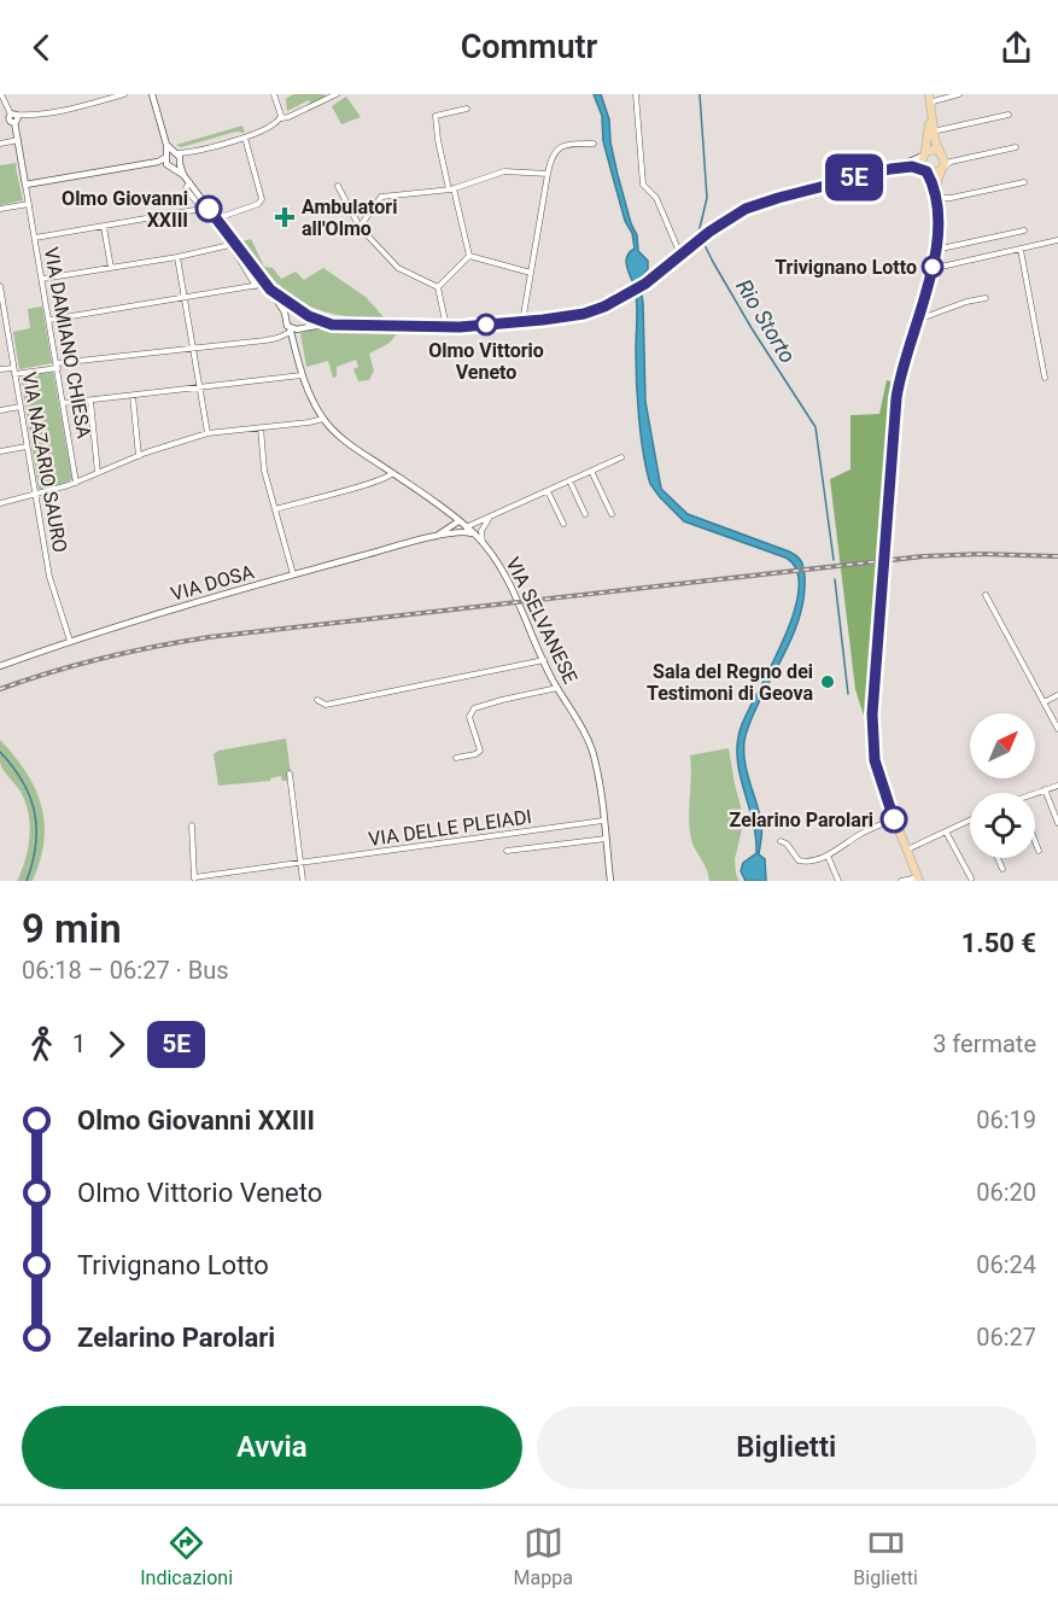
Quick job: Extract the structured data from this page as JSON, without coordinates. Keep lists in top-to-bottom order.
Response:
{
  "streets": {
    "street": [
      "VIA DAMIANO CHIESA",
      "VIA NAZARIO SAURO",
      "VIA DOSA",
      "VIA SELVANESE",
      "VIA DELLE PLEIADI"
    ]
  },
  "crossings": [
    ["VIA NAZARIO SAURO", "VIA DOSA"],
    ["VIA DOSA", "VIA SELVANESE"],
    ["VIA SELVANESE", "VIA DELLE PLEIADI"]
  ],
  "water": ["Rio Storto"],
  "places": {
    "other": [
      "Olmo Giovanni XXIII",
      "Trivignano Lotto",
      "Olmo Vittorio Veneto",
      "Sala del Regno dei Testimoni di Geova",
      "Zelarino Parolari"
    ],
    "health": ["Ambulatori all'Olmo"]
  },
  "lines": ["bus line 5E"],
  "north": "top right",
  "page": {
    "header": "Commutr",
    "on_map": "5E",
    "heading": ["9 min", "06:18 – 06:27 · Bus", "1.50 €"],
    "legs": ["1", "5E", "3 fermate"],
    "list": [
      {
        "name": "Olmo Giovanni XXIII",
        "value": "06:19"
      },
      {
        "name": "Olmo Vittorio Veneto",
        "value": "06:20"
      },
      {
        "name": "Trivignano Lotto",
        "value": "06:24"
      },
      {
        "name": "Zelarino Parolari",
        "value": "06:27"
      }
    ],
    "buttons": ["Avvia", "Biglietti"],
    "tabs": ["Indicazioni", "Mappa", "Biglietti"]
  }
}
